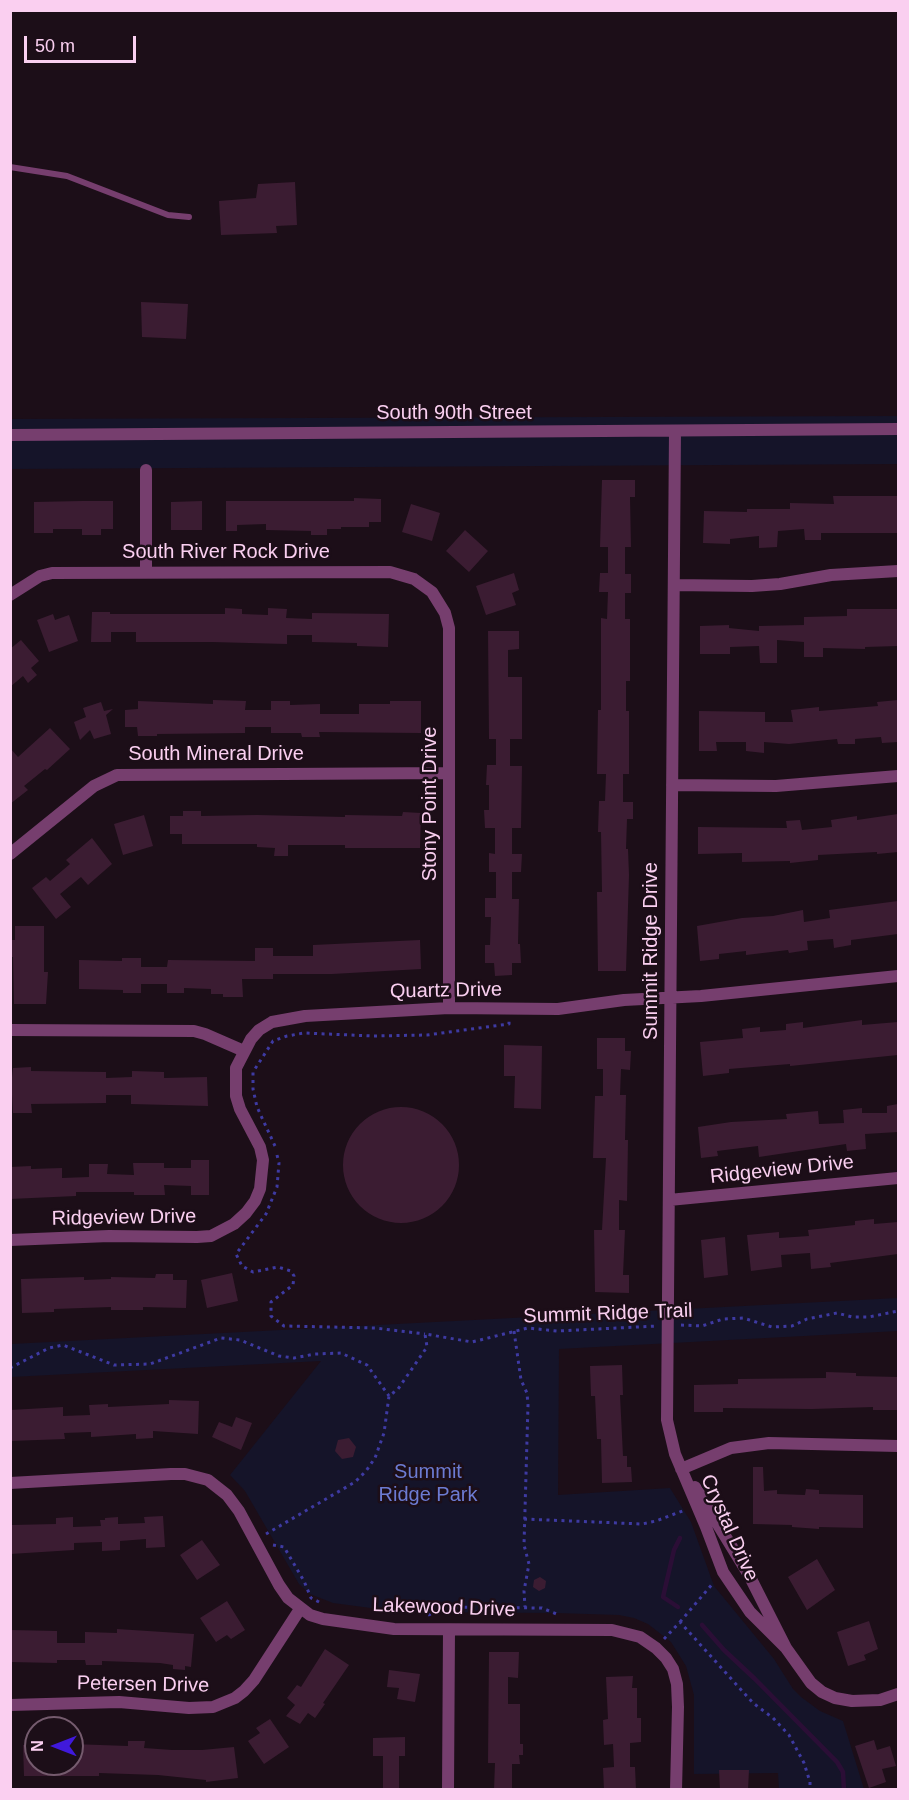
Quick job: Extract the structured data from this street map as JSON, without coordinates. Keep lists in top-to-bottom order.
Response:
{
  "streets": {
    "street": [
      "South 90th Street",
      "South River Rock Drive",
      "South Mineral Drive",
      "Stony Point Drive",
      "Summit Ridge Drive",
      "Quartz Drive",
      "Ridgeview Drive",
      "Crystal Drive",
      "Lakewood Drive",
      "Petersen Drive"
    ],
    "path": ["Summit Ridge Trail"]
  },
  "crossings": [
    ["South 90th Street", "Summit Ridge Drive"],
    ["South River Rock Drive", "Stony Point Drive"],
    ["South Mineral Drive", "Stony Point Drive"],
    ["Stony Point Drive", "Quartz Drive"],
    ["Summit Ridge Drive", "Quartz Drive"],
    ["Summit Ridge Drive", "Ridgeview Drive"],
    ["Summit Ridge Drive", "Summit Ridge Trail"],
    ["Summit Ridge Drive", "Crystal Drive"],
    ["Quartz Drive", "Ridgeview Drive"],
    ["Quartz Drive", "Summit Ridge Trail"],
    ["Lakewood Drive", "Petersen Drive"]
  ],
  "parks": ["Summit Ridge Park"],
  "scale_bar": "50 m",
  "north": "left"
}
